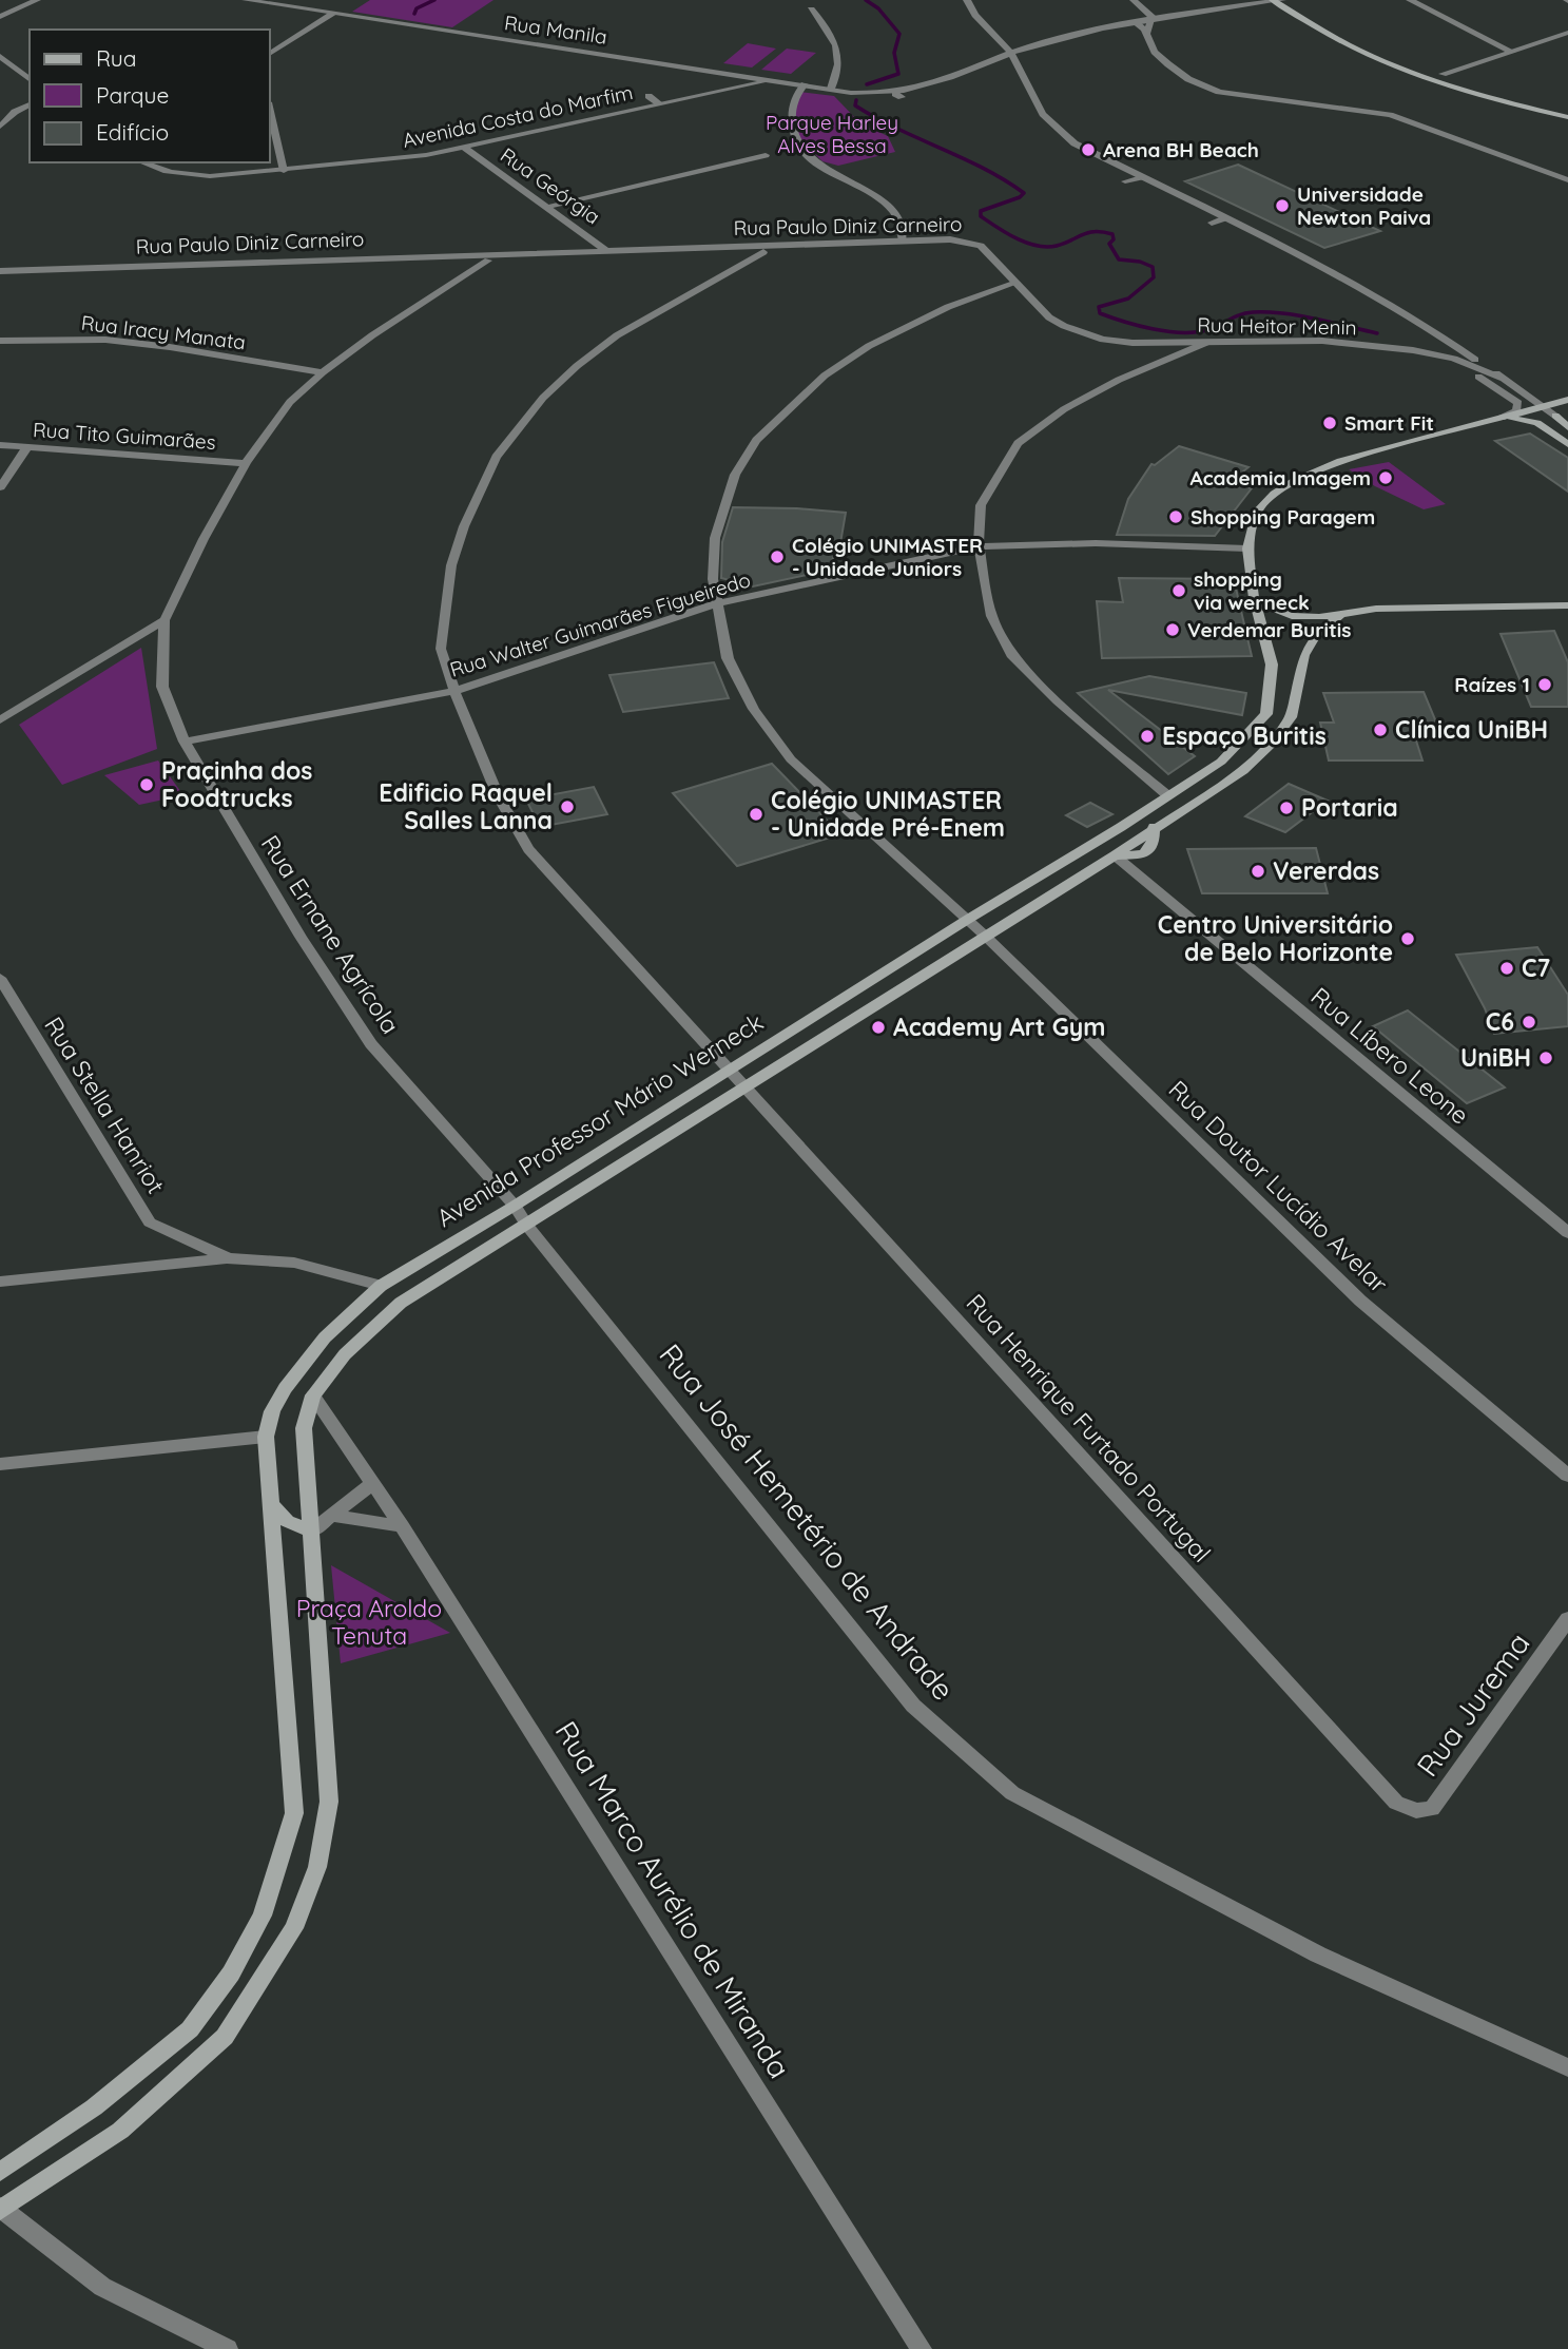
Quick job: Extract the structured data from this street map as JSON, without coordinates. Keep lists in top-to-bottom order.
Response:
{
  "streets": {
    "main road": ["Avenida Professor Mário Werneck"],
    "street": [
      "Rua Manila",
      "Avenida Costa do Marfim",
      "Rua Geórgia",
      "Rua Paulo Diniz Carneiro",
      "Rua Heitor Menin",
      "Rua Iracy Manata",
      "Rua Tito Guimarães",
      "Rua Walter Guimarães Figueiredo",
      "Rua Ernane Agrícola",
      "Rua Líbero Leone",
      "Rua Stella Hanriot",
      "Rua Doutor Lucídio Avelar",
      "Rua Henrique Furtado Portugal",
      "Rua José Hemetério de Andrade",
      "Rua Jurema",
      "Rua Marco Aurélio de Miranda"
    ]
  },
  "crossings": [
    ["Rua Manila", "Avenida Costa do Marfim"],
    ["Avenida Costa do Marfim", "Rua Geórgia"],
    ["Rua Geórgia", "Rua Paulo Diniz Carneiro"],
    ["Rua Paulo Diniz Carneiro", "Rua Heitor Menin"],
    ["Rua Paulo Diniz Carneiro", "Rua Ernane Agrícola"],
    ["Rua Paulo Diniz Carneiro", "Rua Henrique Furtado Portugal"],
    ["Rua Heitor Menin", "Avenida Professor Mário Werneck"],
    ["Rua Heitor Menin", "Rua Doutor Lucídio Avelar"],
    ["Rua Iracy Manata", "Rua Ernane Agrícola"],
    ["Rua Tito Guimarães", "Rua Ernane Agrícola"],
    ["Rua Walter Guimarães Figueiredo", "Rua Ernane Agrícola"],
    ["Rua Walter Guimarães Figueiredo", "Avenida Professor Mário Werneck"],
    ["Rua Walter Guimarães Figueiredo", "Rua Doutor Lucídio Avelar"],
    ["Rua Walter Guimarães Figueiredo", "Rua Henrique Furtado Portugal"],
    ["Rua Ernane Agrícola", "Avenida Professor Mário Werneck"],
    ["Rua Ernane Agrícola", "Rua José Hemetério de Andrade"],
    ["Rua Líbero Leone", "Avenida Professor Mário Werneck"],
    ["Avenida Professor Mário Werneck", "Rua Doutor Lucídio Avelar"],
    ["Avenida Professor Mário Werneck", "Rua Henrique Furtado Portugal"],
    ["Avenida Professor Mário Werneck", "Rua José Hemetério de Andrade"],
    ["Avenida Professor Mário Werneck", "Rua Marco Aurélio de Miranda"],
    ["Rua Henrique Furtado Portugal", "Rua Jurema"]
  ],
  "parks": ["Parque Harley Alves Bessa", "Praça Aroldo Tenuta"],
  "places": [
    "Arena BH Beach",
    "Universidade Newton Paiva",
    "Smart Fit",
    "Academia Imagem",
    "Shopping Paragem",
    "Colégio UNIMASTER - Unidade Juniors",
    "shopping via werneck",
    "Verdemar Buritis",
    "Raízes 1",
    "Clínica UniBH",
    "Espaço Buritis",
    "Praçinha dos Foodtrucks",
    "Edificio Raquel Salles Lanna",
    "Portaria",
    "Colégio UNIMASTER - Unidade Pré-Enem",
    "Vererdas",
    "Centro Universitário de Belo Horizonte",
    "C7",
    "C6",
    "Academy Art Gym",
    "UniBH"
  ],
  "legend": ["Rua", "Parque", "Edifício"]
}
